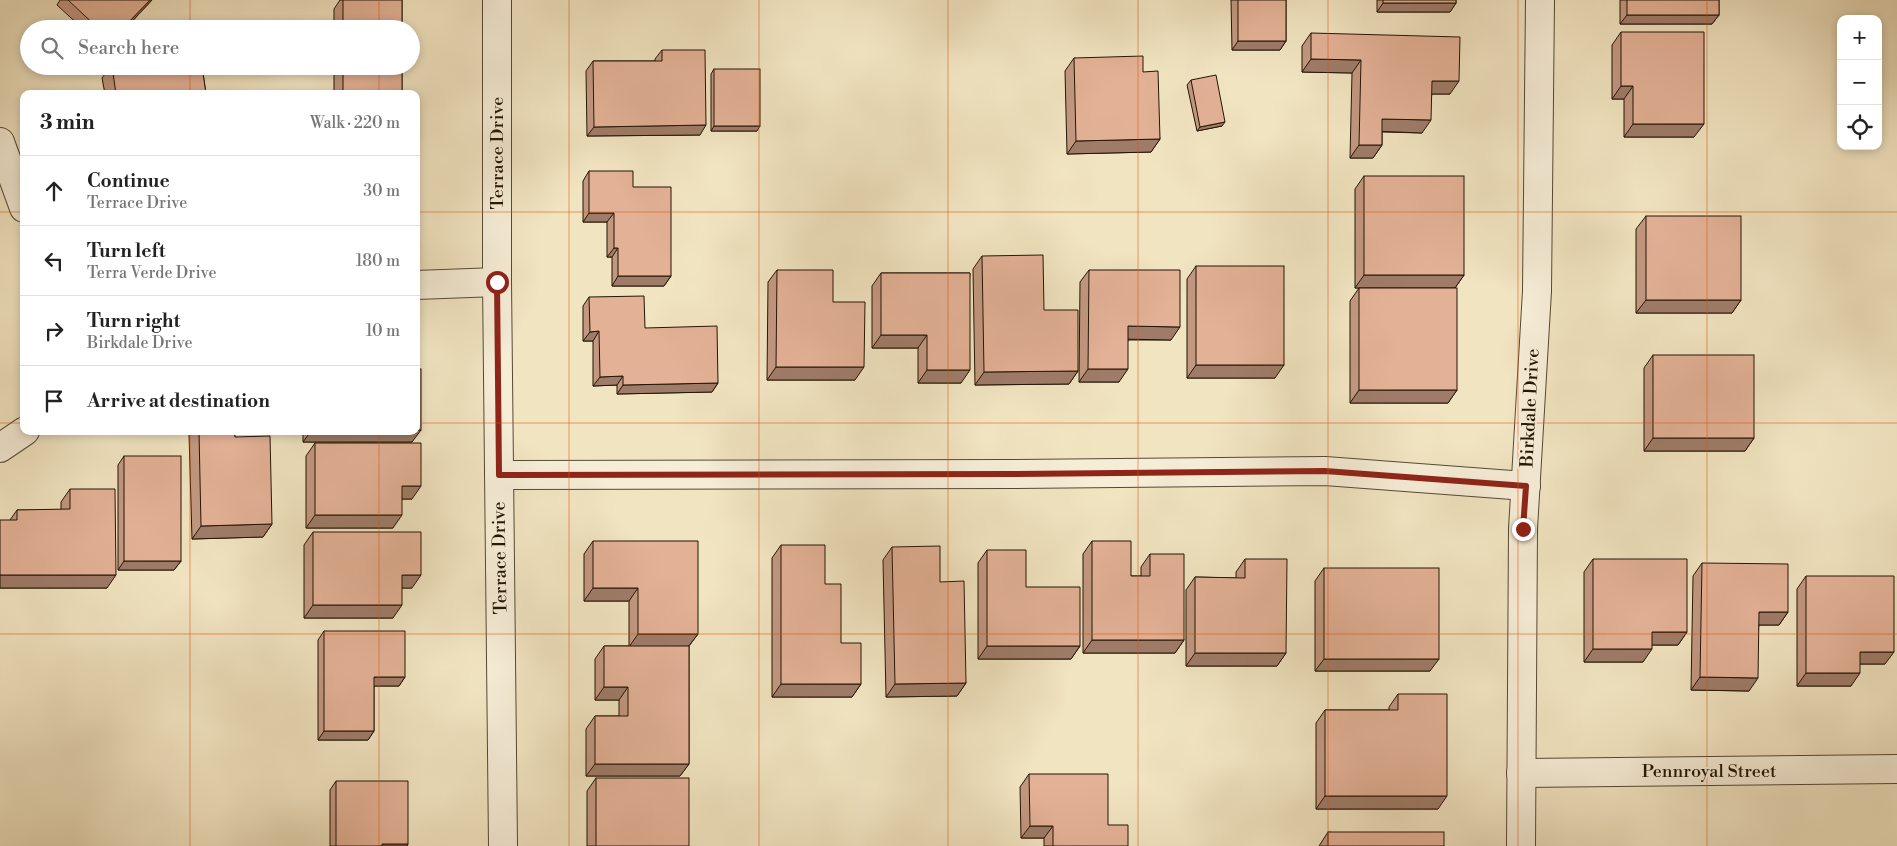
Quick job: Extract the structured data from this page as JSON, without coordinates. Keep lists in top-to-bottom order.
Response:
{
  "streets": {
    "street": ["Terrace Drive", "Birkdale Drive", "Pennroyal Street"]
  },
  "crossings": [
    ["Birkdale Drive", "Pennroyal Street"]
  ],
  "page": {
    "map_buttons": ["+", "−"],
    "search": "Search here",
    "heading": ["3 min", "Walk · 220 m"],
    "list": [
      ["Continue", "Terrace Drive", "30 m"],
      ["Turn left", "Terra Verde Drive", "180 m"],
      ["Turn right", "Birkdale Drive", "10 m"],
      "Arrive at destination"
    ]
  }
}
